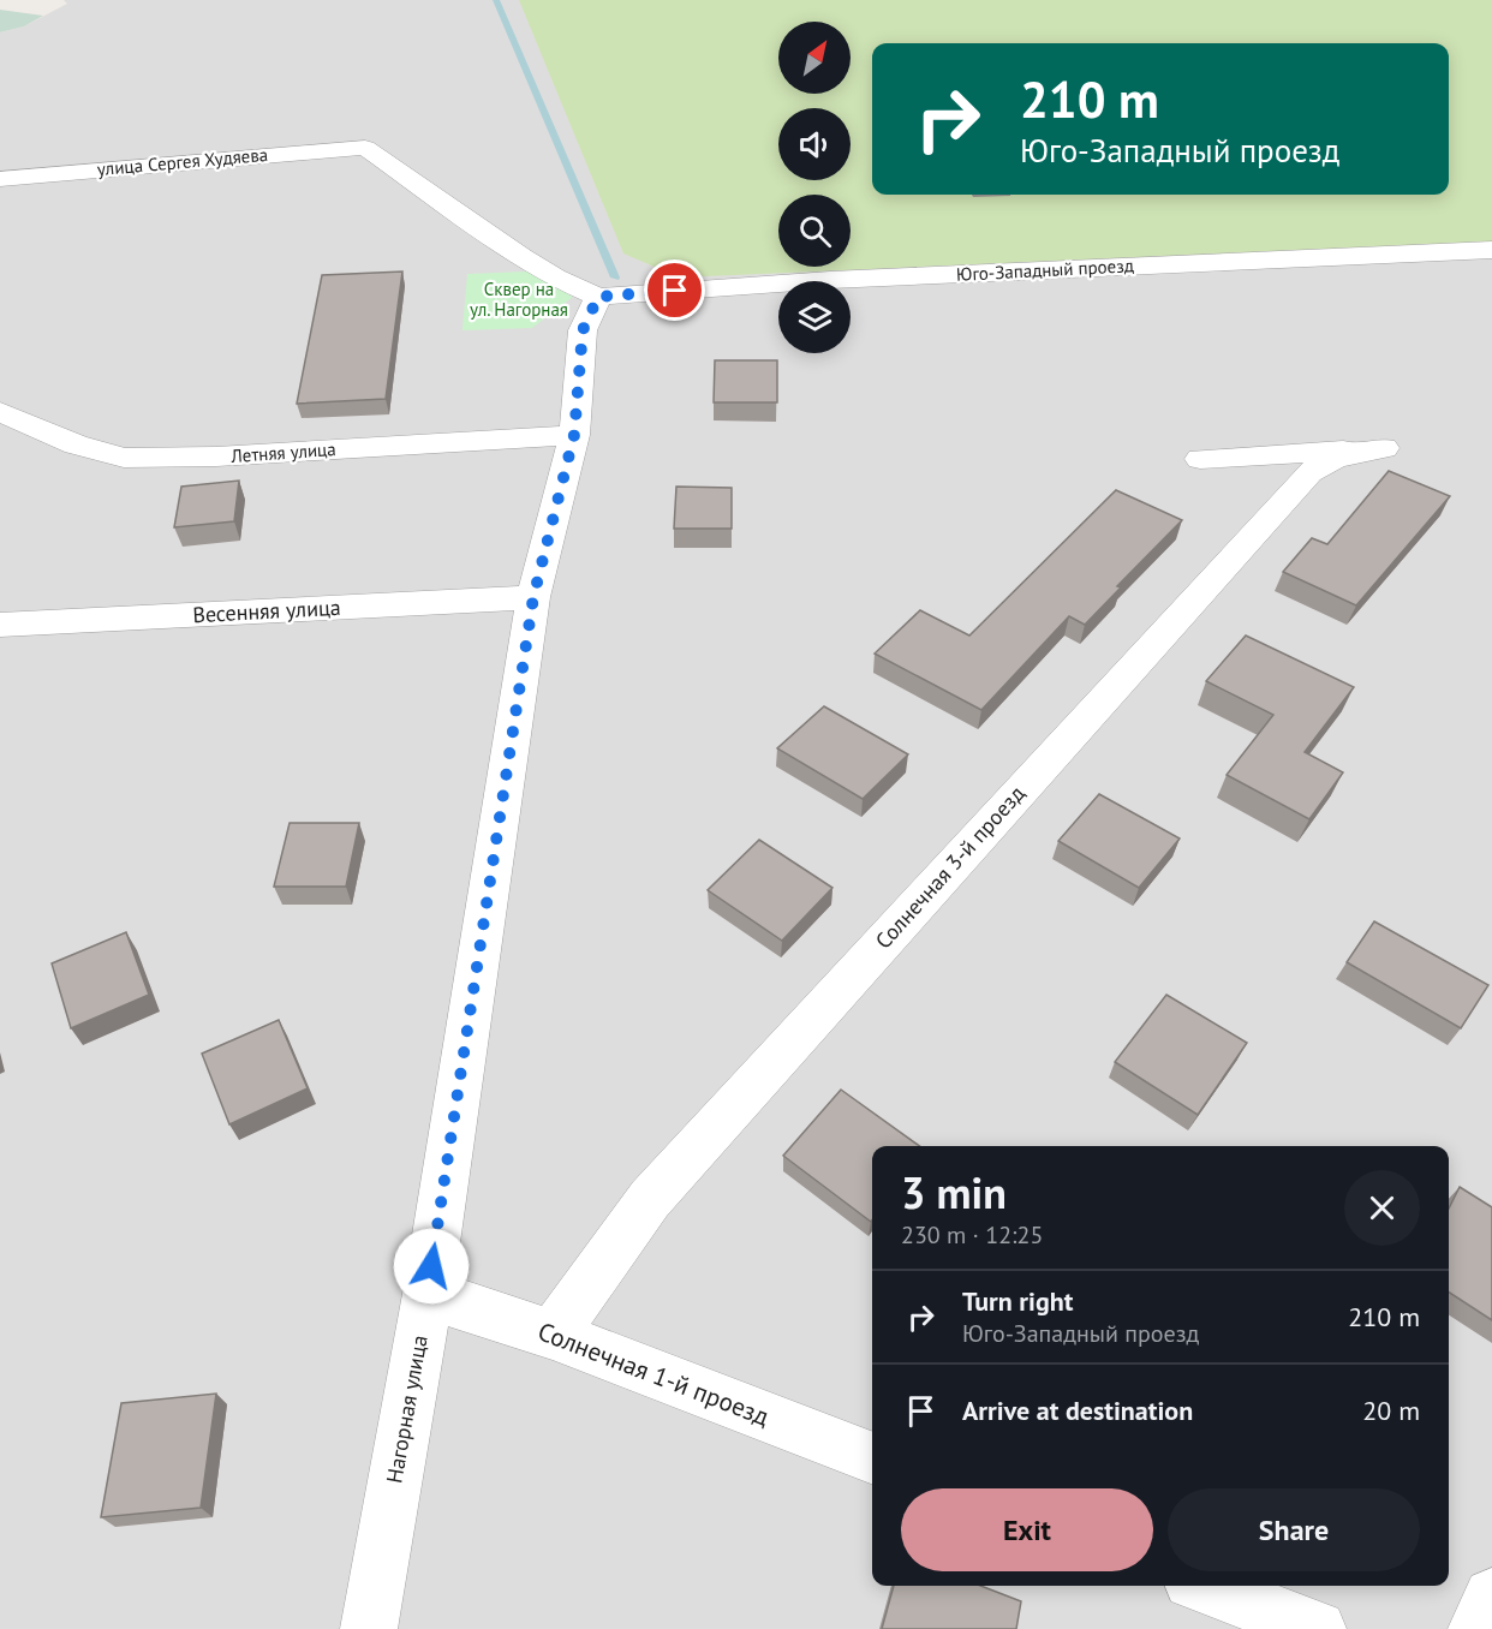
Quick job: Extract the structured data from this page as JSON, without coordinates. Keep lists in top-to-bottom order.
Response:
{
  "streets": {
    "street": [
      "улица Сергея Худяева",
      "Юго-Западный проезд",
      "Летняя улица",
      "Весенняя улица",
      "Солнечная 3-й проезд",
      "Солнечная 1-й проезд",
      "Нагорная улица"
    ]
  },
  "crossings": [
    ["улица Сергея Худяева", "Юго-Западный проезд"],
    ["улица Сергея Худяева", "Нагорная улица"],
    ["Юго-Западный проезд", "Нагорная улица"],
    ["Летняя улица", "Нагорная улица"],
    ["Весенняя улица", "Нагорная улица"],
    ["Солнечная 3-й проезд", "Солнечная 1-й проезд"],
    ["Солнечная 1-й проезд", "Нагорная улица"]
  ],
  "parks": ["Сквер на ул. Нагорная"],
  "north": "top right",
  "page": {
    "turn": ["210 m", "Юго-Западный проезд"],
    "heading": ["3 min", "230 m · 12:25"],
    "list": [
      {
        "name": "Turn right",
        "note": "Юго-Западный проезд",
        "value": "210 m"
      },
      {
        "name": "Arrive at destination",
        "value": "20 m"
      }
    ],
    "buttons": ["Exit", "Share"]
  }
}
